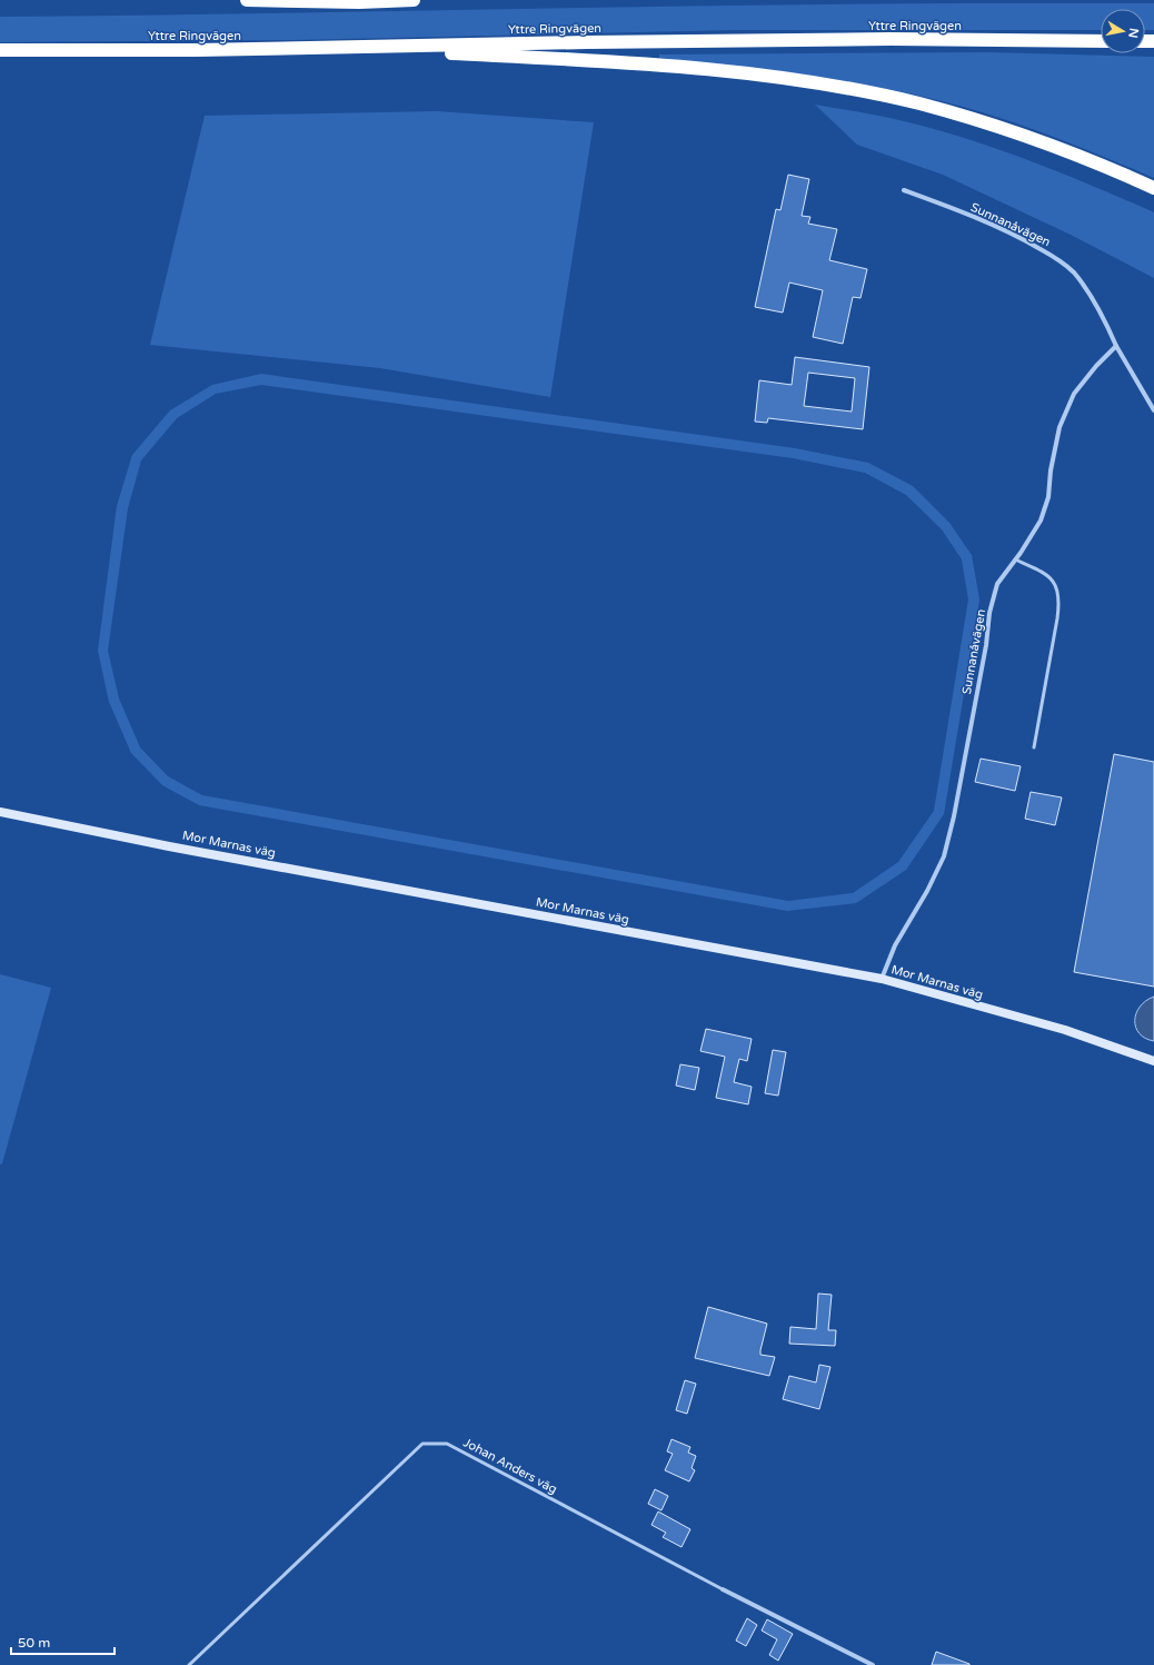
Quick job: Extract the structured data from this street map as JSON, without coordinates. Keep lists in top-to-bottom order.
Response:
{
  "streets": {
    "highway": ["Yttre Ringvägen"],
    "street": ["Sunnanåvägen", "Mor Marnas väg", "Johan Anders väg"]
  },
  "crossings": [
    ["Sunnanåvägen", "Mor Marnas väg"]
  ],
  "scale_bar": "50 m",
  "north": "right"
}
